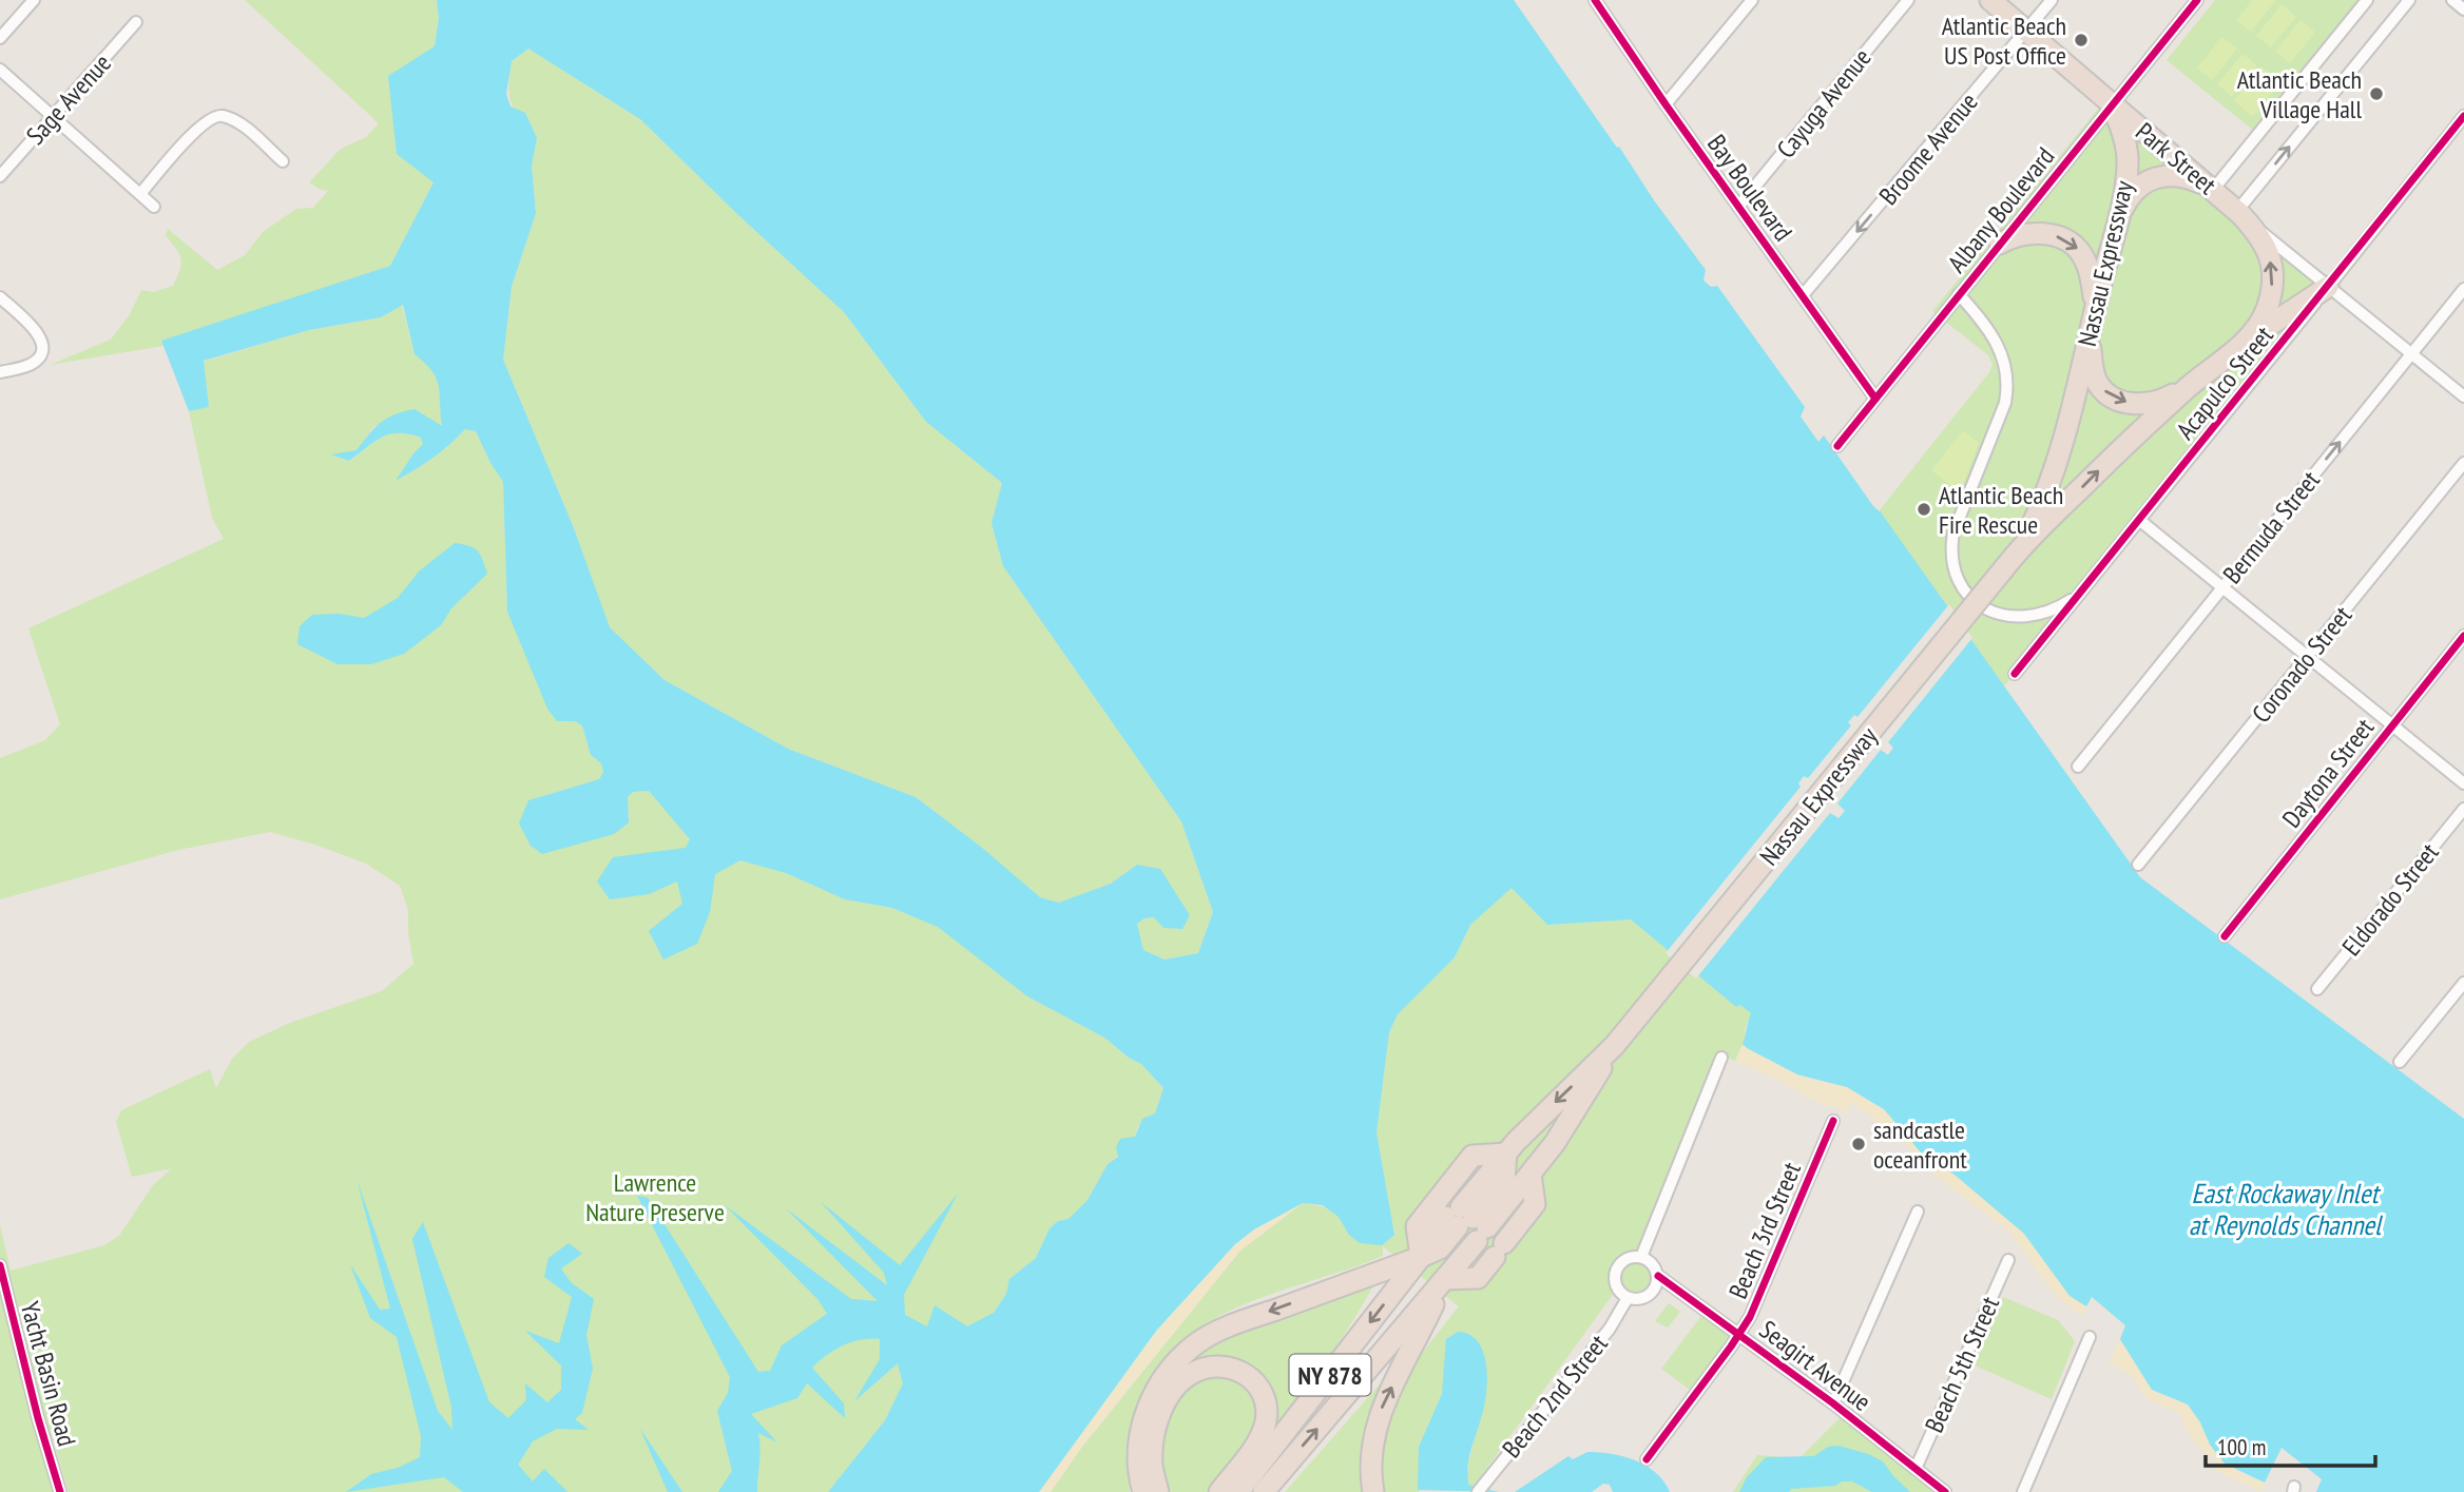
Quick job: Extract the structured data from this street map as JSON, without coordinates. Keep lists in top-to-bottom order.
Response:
{
  "streets": {
    "highway": ["Park Street", "Nassau Expressway", "NY 878"],
    "street": [
      "Sage Avenue",
      "Cayuga Avenue",
      "Broome Avenue",
      "Bay Boulevard",
      "Albany Boulevard",
      "Acapulco Street",
      "Bermuda Street",
      "Coronado Street",
      "Daytona Street",
      "Eldorado Street",
      "Beach 3rd Street",
      "Beach 5th Street",
      "Seagirt Avenue",
      "Yacht Basin Road",
      "Beach 2nd Street"
    ]
  },
  "crossings": [
    ["Cayuga Avenue", "Bay Boulevard"],
    ["Broome Avenue", "Park Street"],
    ["Broome Avenue", "Bay Boulevard"],
    ["Park Street", "Albany Boulevard"],
    ["Park Street", "Nassau Expressway"],
    ["Park Street", "Acapulco Street"],
    ["Park Street", "Bermuda Street"],
    ["Bay Boulevard", "Albany Boulevard"],
    ["Albany Boulevard", "Nassau Expressway"],
    ["Beach 3rd Street", "Seagirt Avenue"],
    ["Beach 5th Street", "Seagirt Avenue"],
    ["Seagirt Avenue", "Beach 2nd Street"]
  ],
  "one_way": ["Broome Avenue", "Bermuda Street"],
  "water": ["East Rockaway Inlet at Reynolds Channel"],
  "parks": ["Lawrence Nature Preserve"],
  "places": [
    "Atlantic Beach US Post Office",
    "Atlantic Beach Village Hall",
    "Atlantic Beach Fire Rescue",
    "sandcastle oceanfront"
  ],
  "scale_bar": "100 m"
}
